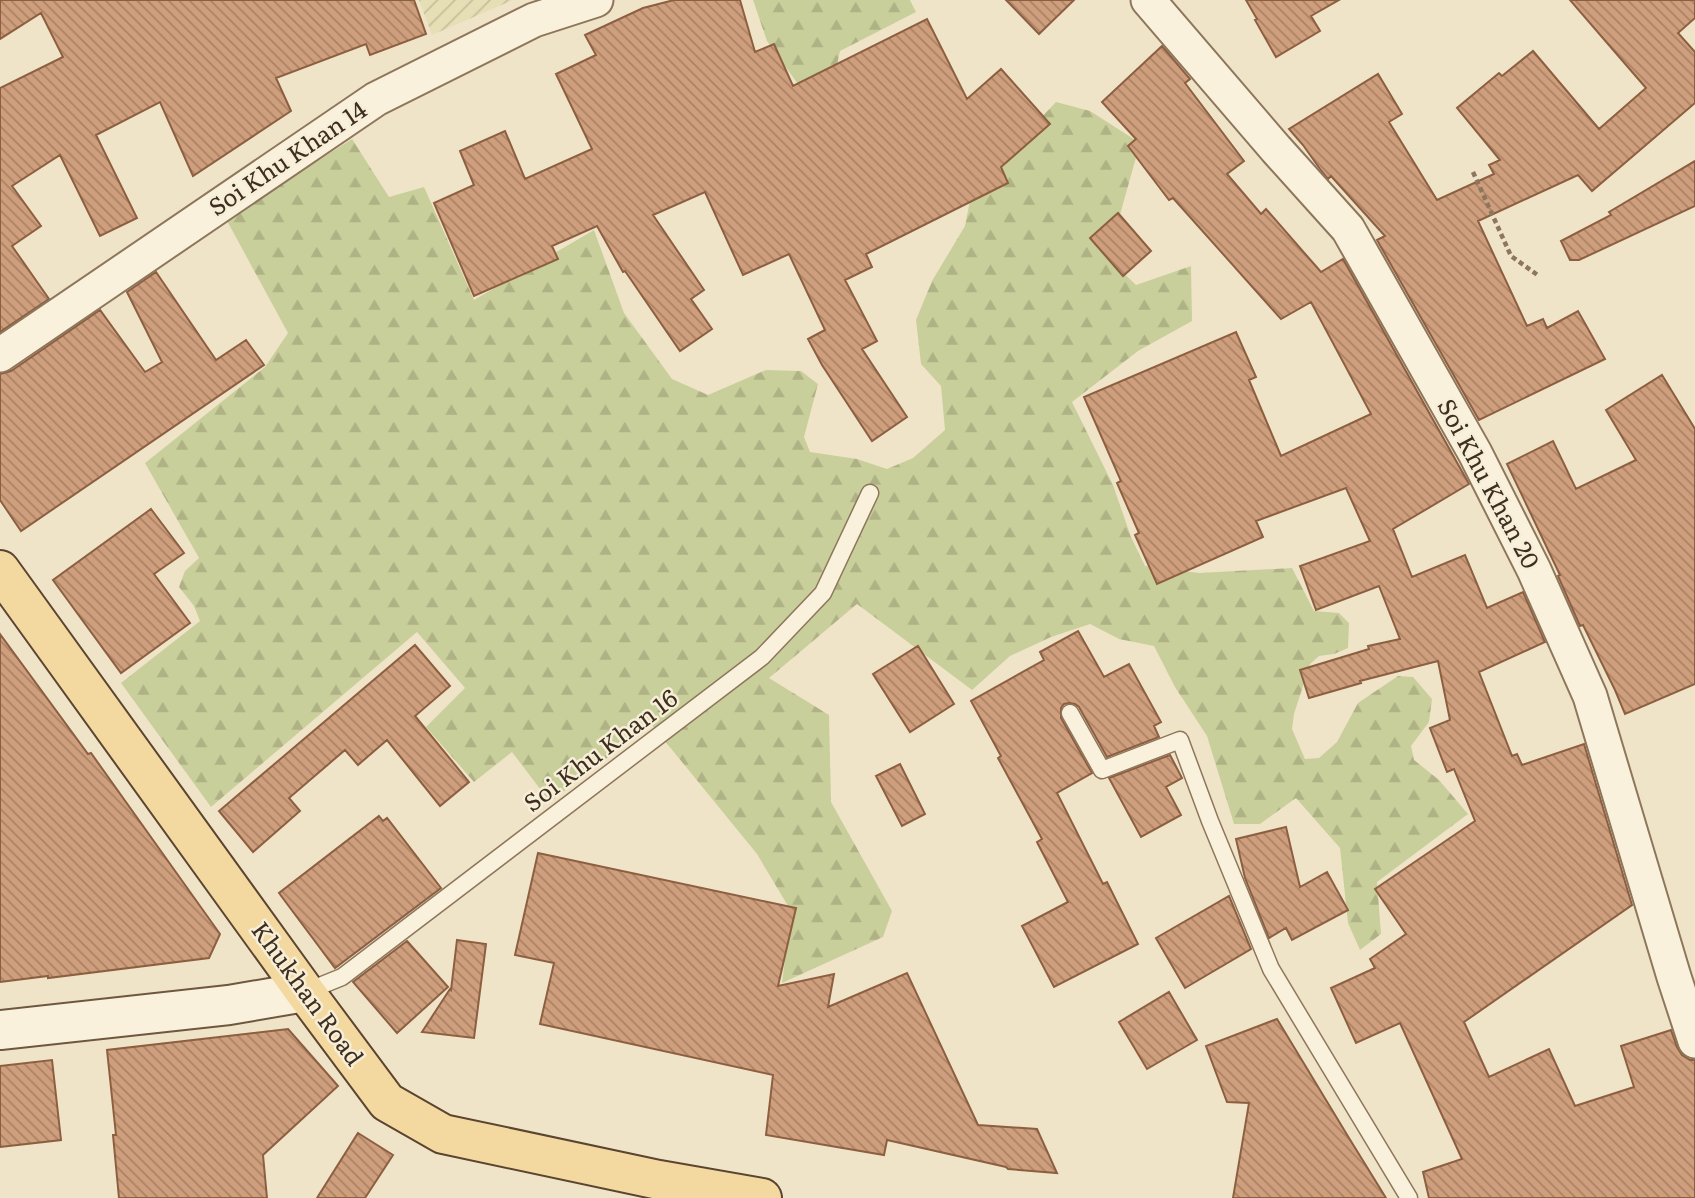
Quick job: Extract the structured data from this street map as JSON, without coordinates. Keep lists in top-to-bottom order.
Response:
{
  "streets": {
    "main road": ["Khukhan Road"],
    "street": ["Soi Khu Khan 14", "Soi Khu Khan 20"],
    "lane": ["Soi Khu Khan 16"]
  },
  "crossings": [
    ["Soi Khu Khan 16", "Khukhan Road"]
  ]
}
